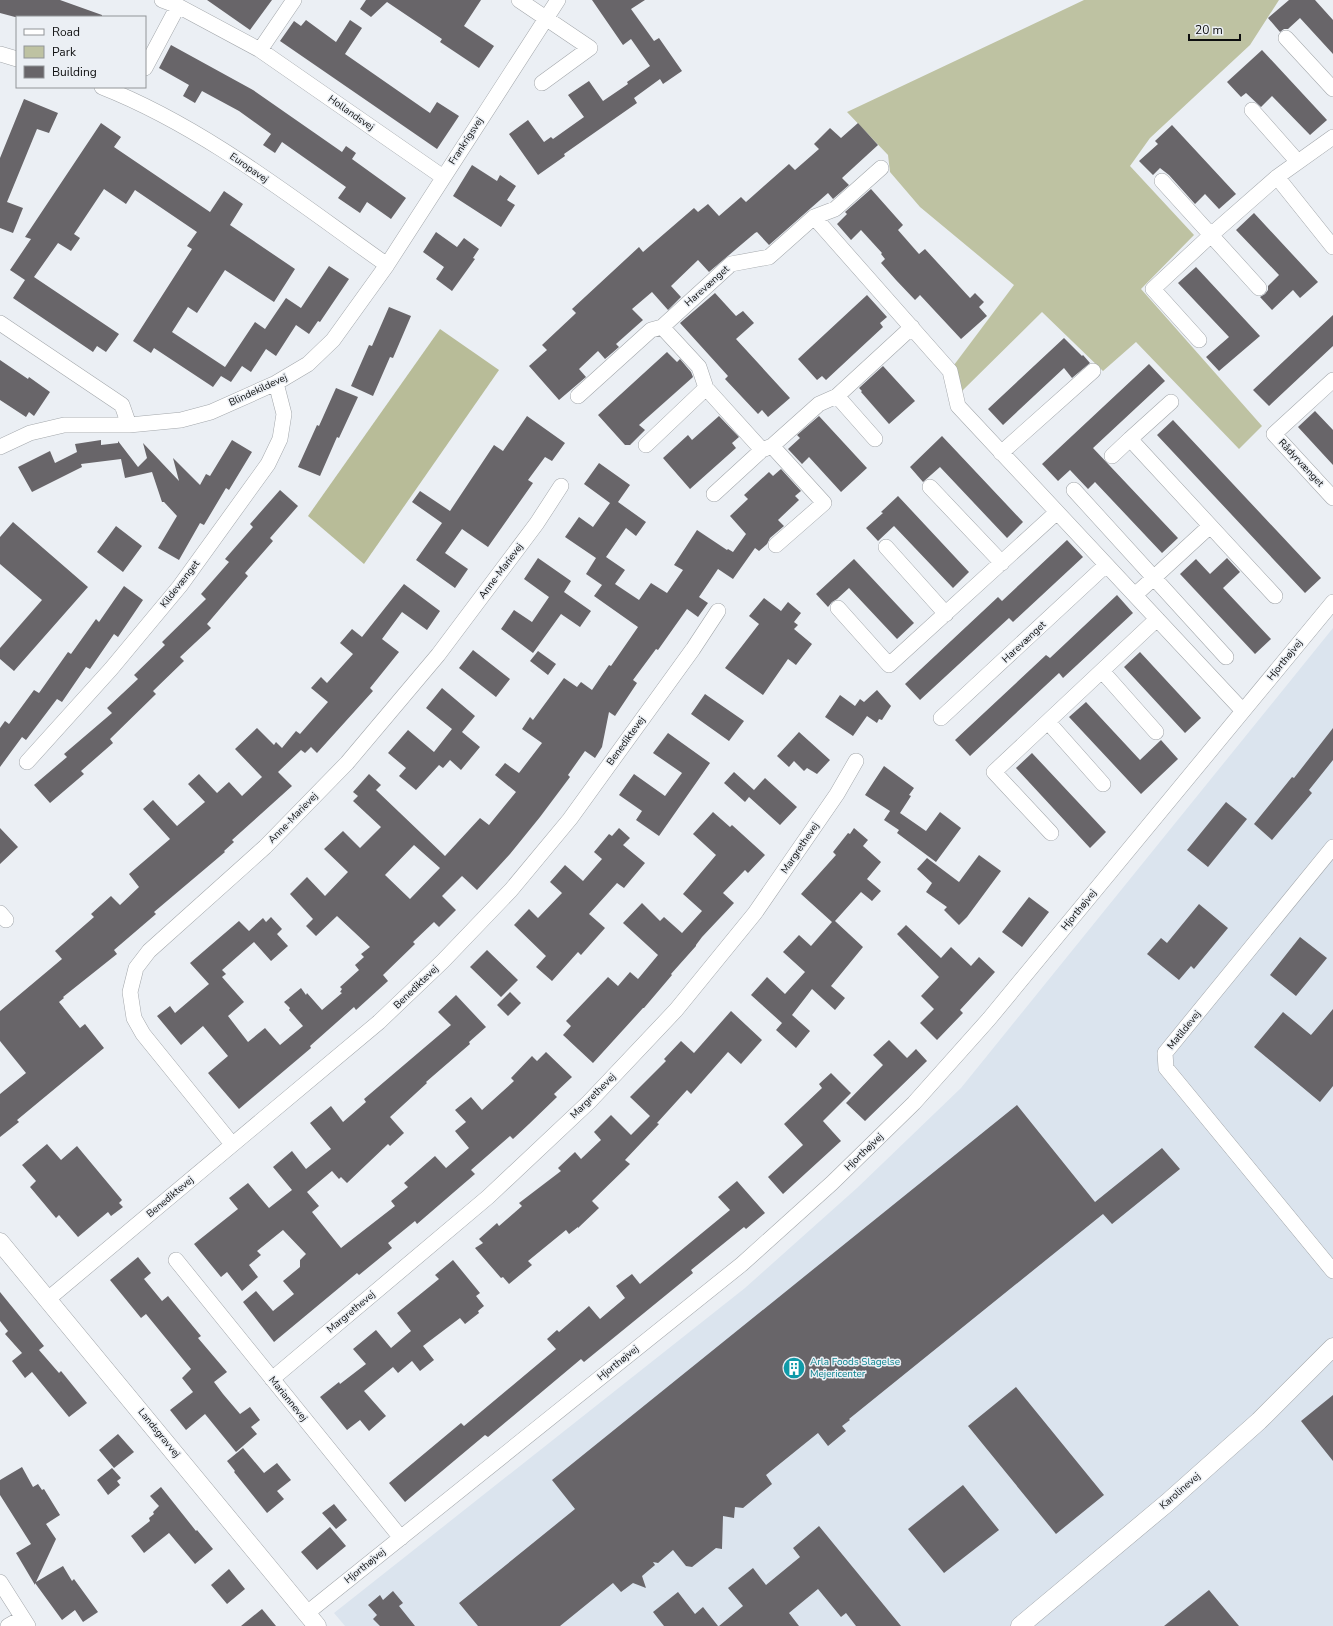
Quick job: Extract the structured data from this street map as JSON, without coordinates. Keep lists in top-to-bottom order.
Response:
{
  "streets": {
    "street": [
      "Hollandsvej",
      "Frankrigsvej",
      "Europavej",
      "Harevænget",
      "Blindekildevej",
      "Rådyrvænget",
      "Anne-Marievej",
      "Kildevænget",
      "Hjorthøjvej",
      "Benediktevej",
      "Margrethevej",
      "Matildevej",
      "Mariannevej",
      "Landsgravvej",
      "Karolinevej"
    ]
  },
  "crossings": [
    ["Hollandsvej", "Frankrigsvej"],
    ["Frankrigsvej", "Europavej"],
    ["Frankrigsvej", "Blindekildevej"],
    ["Europavej", "Blindekildevej"],
    ["Blindekildevej", "Kildevænget"],
    ["Anne-Marievej", "Benediktevej"],
    ["Hjorthøjvej", "Mariannevej"],
    ["Hjorthøjvej", "Landsgravvej"],
    ["Benediktevej", "Landsgravvej"],
    ["Margrethevej", "Mariannevej"]
  ],
  "places": {
    "building": ["Arla Foods Slagelse Mejericenter"]
  },
  "legend": ["Road", "Park", "Building"],
  "scale_bar": "20 m"
}
